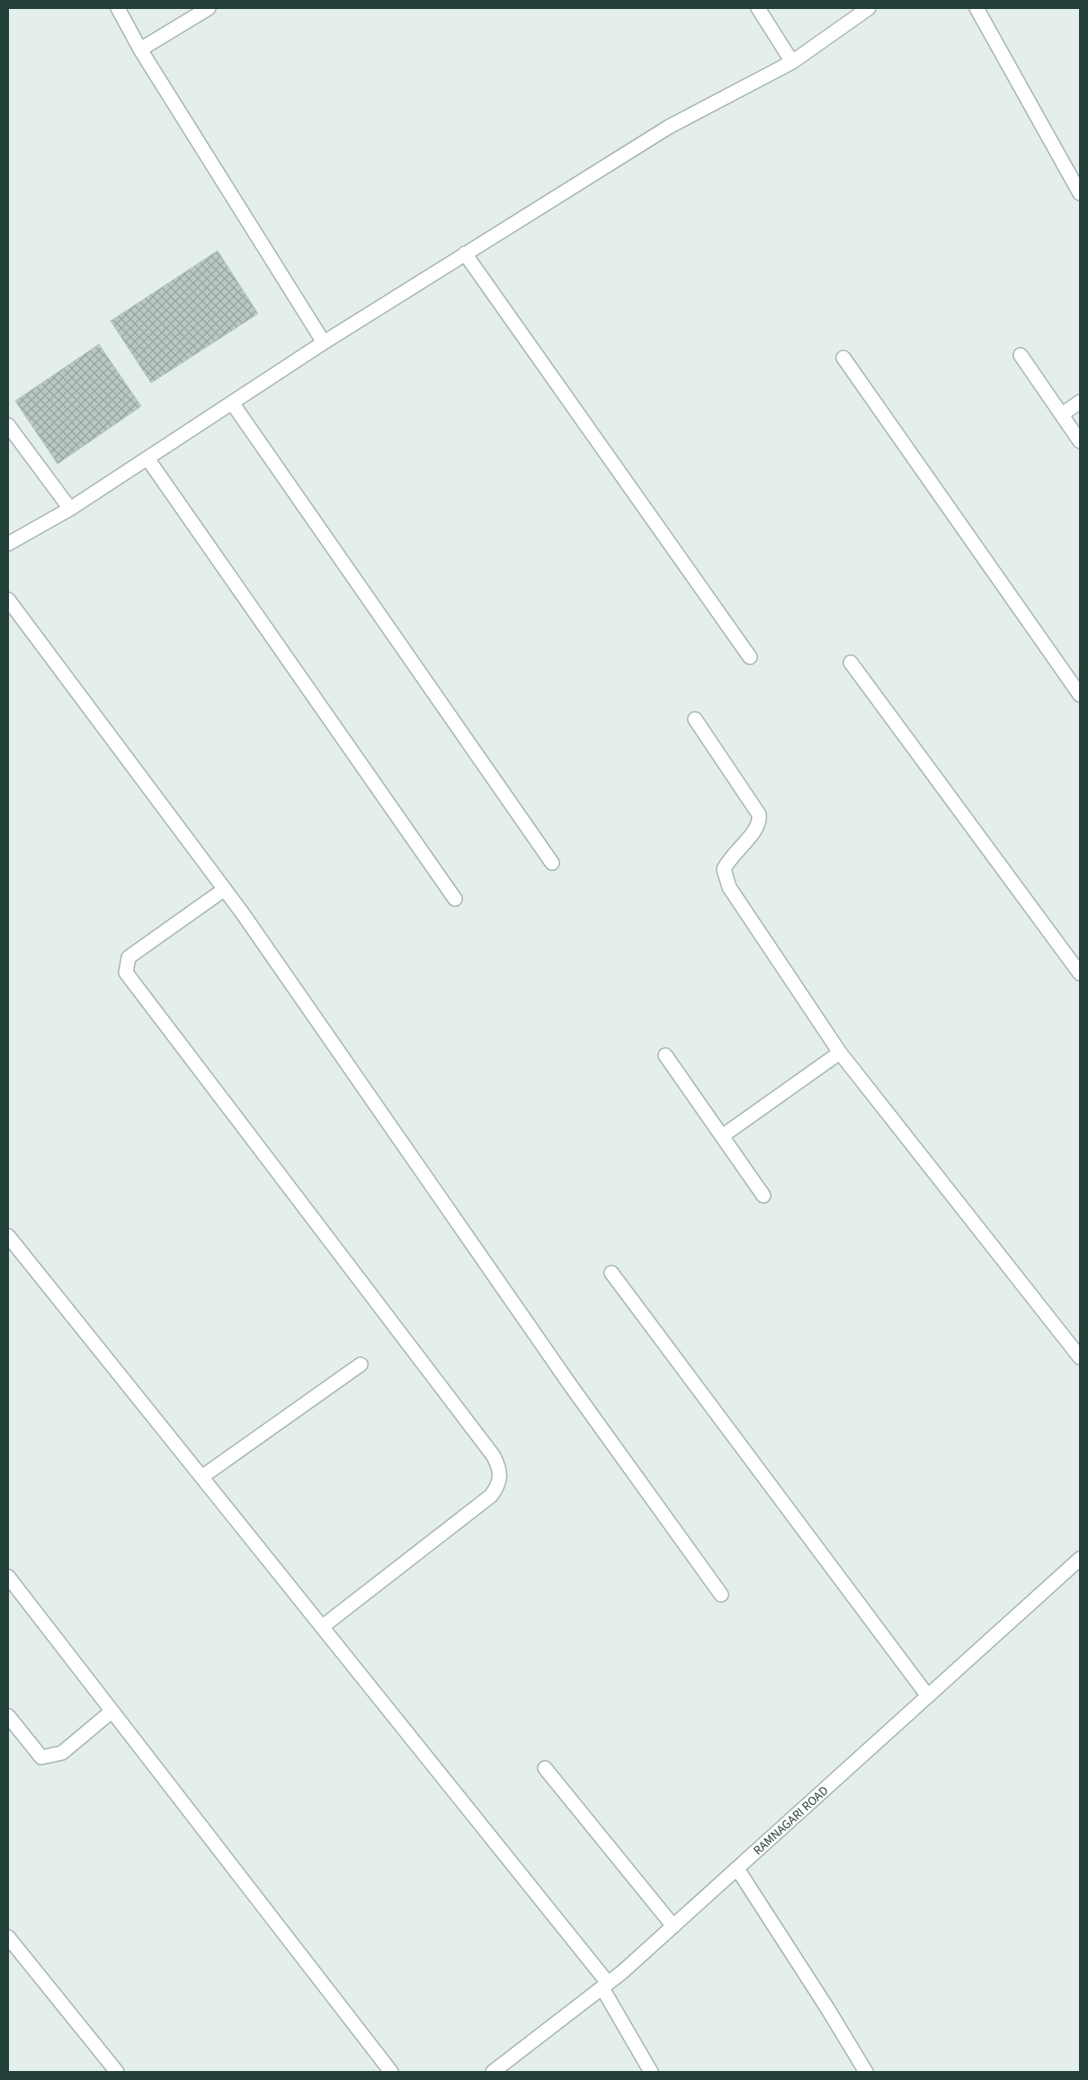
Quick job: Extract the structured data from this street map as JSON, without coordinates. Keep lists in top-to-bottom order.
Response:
{
  "streets": {
    "street": ["RAMNAGARI ROAD"]
  }
}
